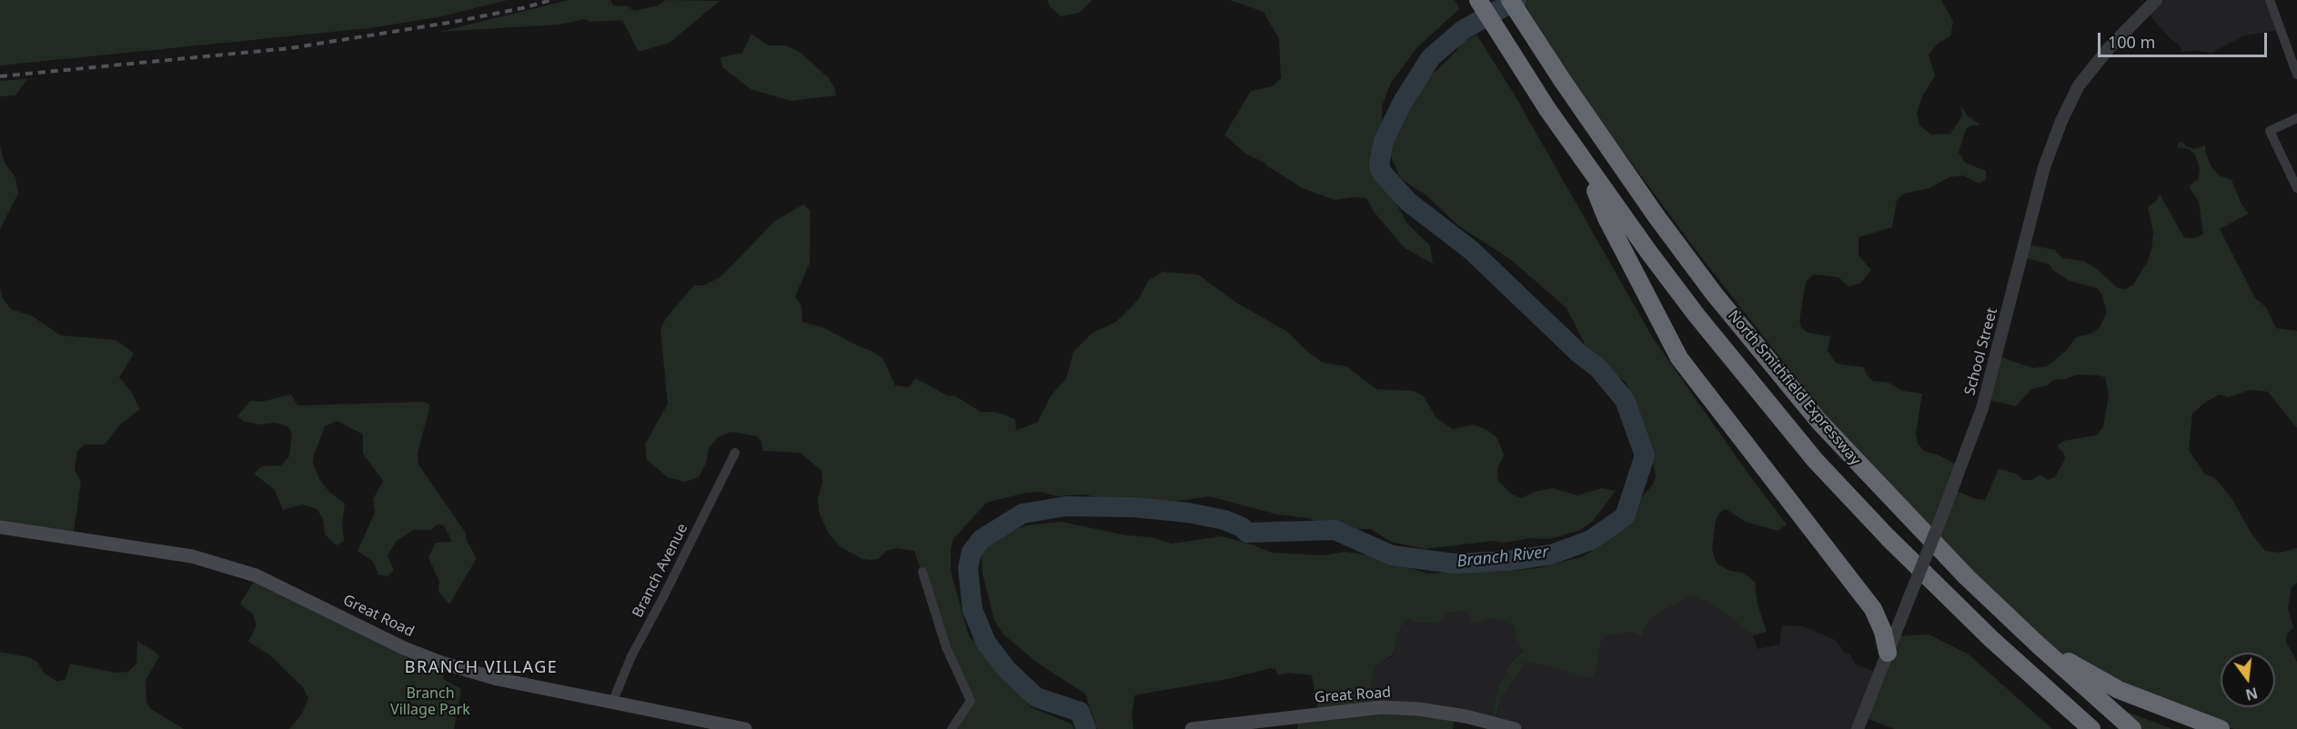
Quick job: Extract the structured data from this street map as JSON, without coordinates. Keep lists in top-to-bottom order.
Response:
{
  "streets": {
    "highway": ["North Smithfield Expressway"],
    "main road": ["Great Road"],
    "street": ["School Street", "Branch Avenue"]
  },
  "crossings": [
    ["Branch Avenue", "Great Road"]
  ],
  "districts": ["BRANCH VILLAGE"],
  "water": ["Branch River"],
  "parks": ["Branch Village Park"],
  "scale_bar": "100 m",
  "north": "bottom"
}
